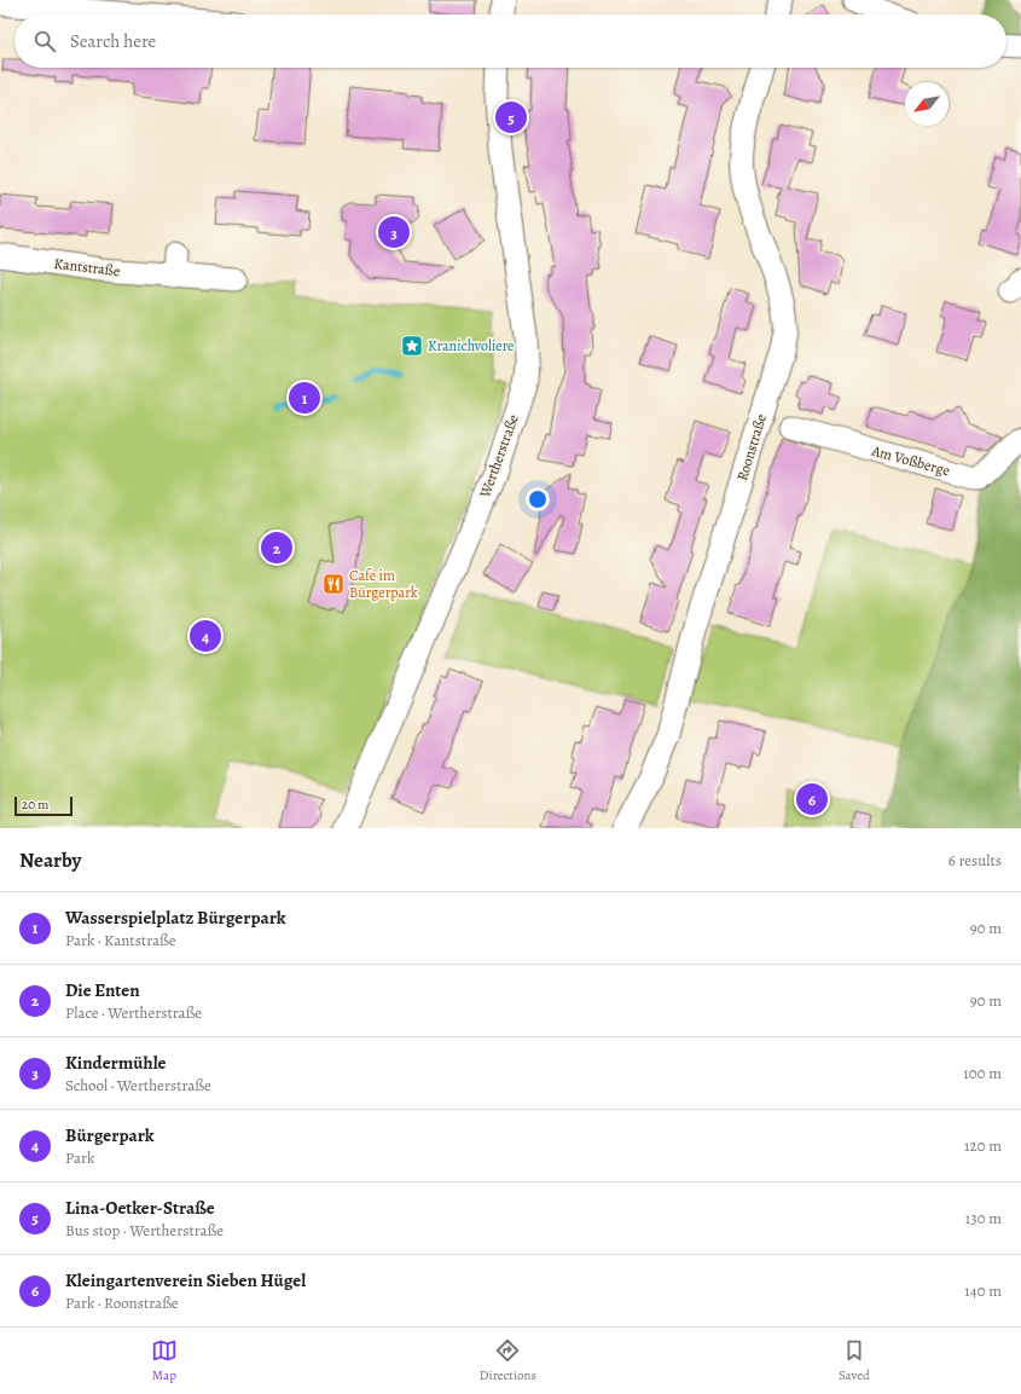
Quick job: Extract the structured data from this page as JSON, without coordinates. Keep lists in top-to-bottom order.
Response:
{
  "streets": {
    "street": [
      "Kantstraße",
      "Roonstraße",
      "Wertherstraße",
      "Am Voßberge"
    ]
  },
  "places": {
    "place": ["Kranichvoliere"],
    "restaurant": ["Cafe im Bürgerpark"]
  },
  "scale_bar": "20 m",
  "north": "bottom left",
  "page": {
    "search": "Search here",
    "pins": [
      "5",
      "3",
      "1",
      "2",
      "4",
      "6"
    ],
    "scale": "20 m",
    "heading": ["Nearby", "6 results"],
    "list": [
      {
        "mark": "1",
        "name": "Wasserspielplatz Bürgerpark",
        "note": "Park · Kantstraße",
        "value": "90 m"
      },
      {
        "mark": "2",
        "name": "Die Enten",
        "note": "Place · Wertherstraße",
        "value": "90 m"
      },
      {
        "mark": "3",
        "name": "Kindermühle",
        "note": "School · Wertherstraße",
        "value": "100 m"
      },
      {
        "mark": "4",
        "name": "Bürgerpark",
        "note": "Park",
        "value": "120 m"
      },
      {
        "mark": "5",
        "name": "Lina-Oetker-Straße",
        "note": "Bus stop · Wertherstraße",
        "value": "130 m"
      },
      {
        "mark": "6",
        "name": "Kleingartenverein Sieben Hügel",
        "note": "Park · Roonstraße",
        "value": "140 m"
      }
    ],
    "nav": ["Map", "Directions", "Saved"]
  }
}
